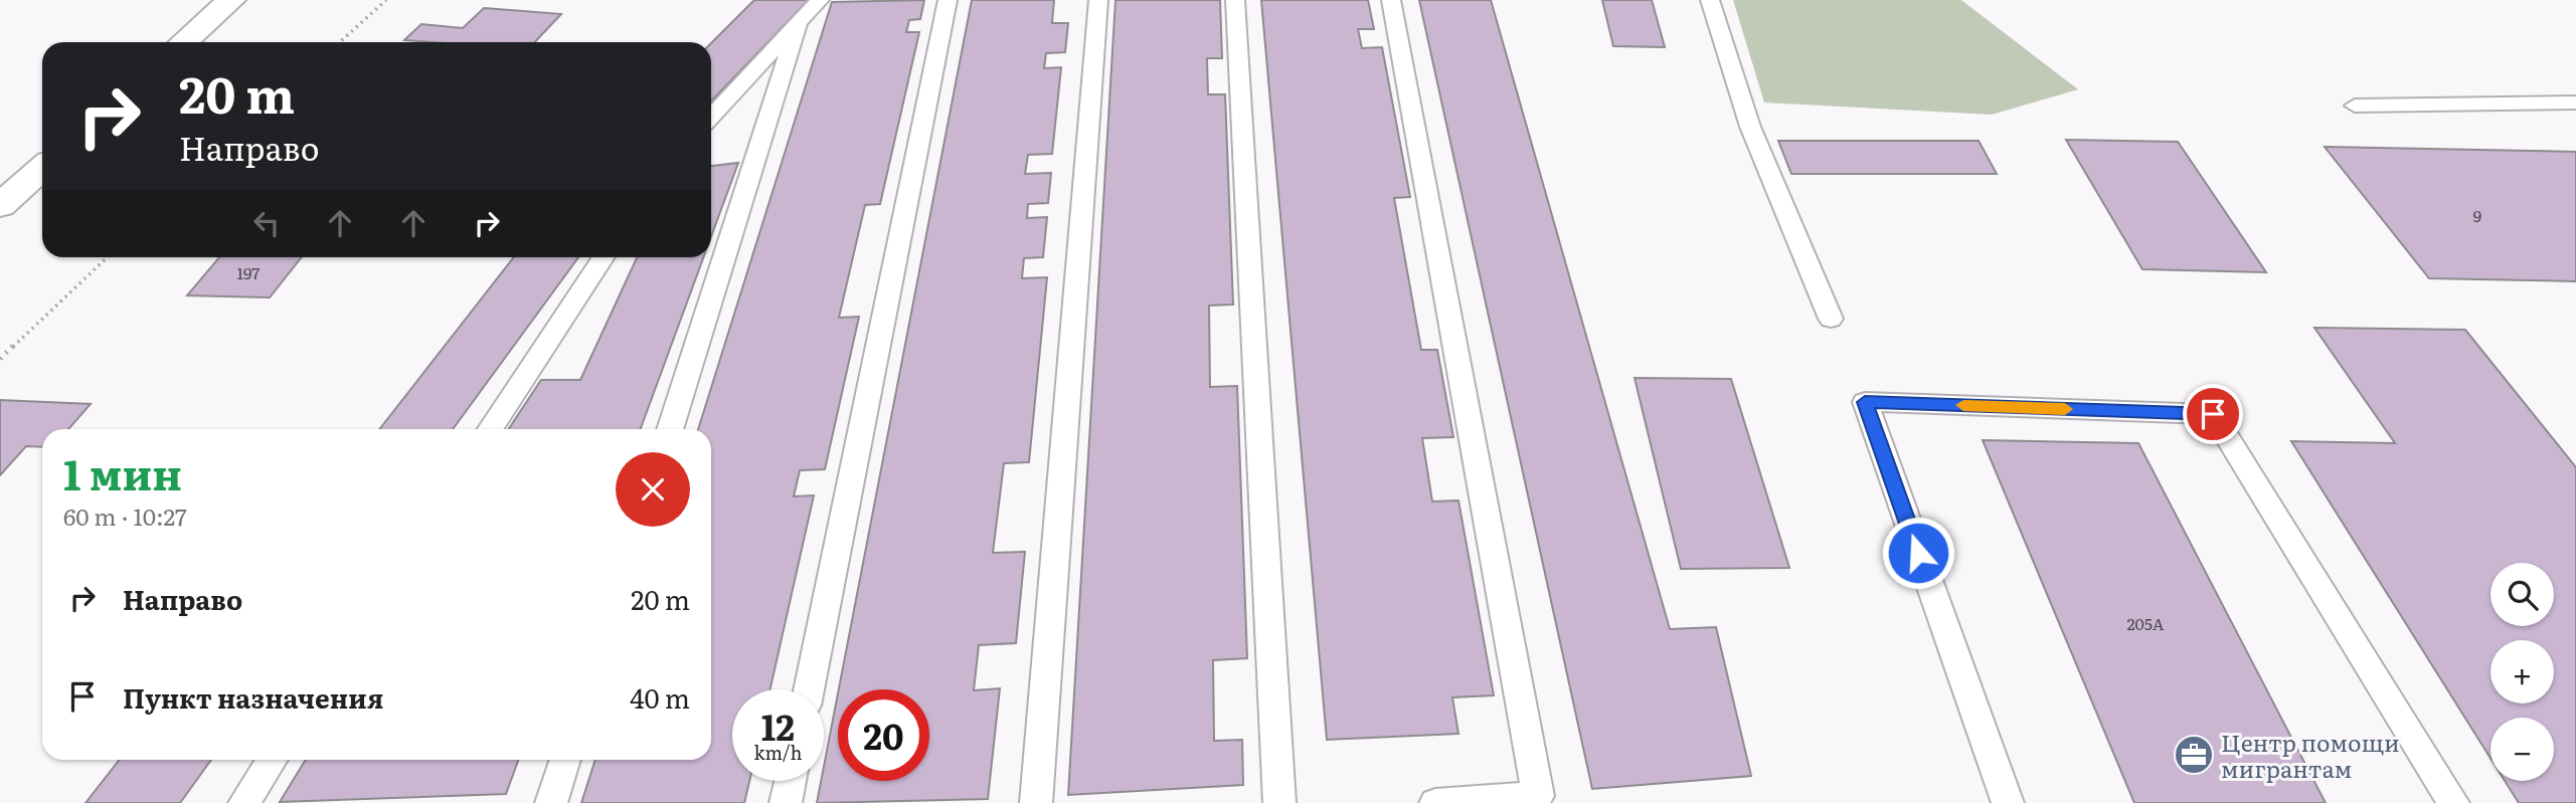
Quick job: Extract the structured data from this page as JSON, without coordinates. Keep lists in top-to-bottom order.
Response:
{
  "places": {
    "office": ["Центр помощи мигрантам"]
  },
  "house_numbers": ["9", "197", "205А"],
  "page": {
    "turn": ["20 m", "Направо"],
    "heading": ["1 мин", "60 m · 10:27"],
    "list": [
      {
        "name": "Направо",
        "value": "20 m"
      },
      {
        "name": "Пункт назначения",
        "value": "40 m"
      }
    ],
    "map_buttons": ["+", "−"],
    "speed": "12 km/h",
    "limit": "20"
  }
}
